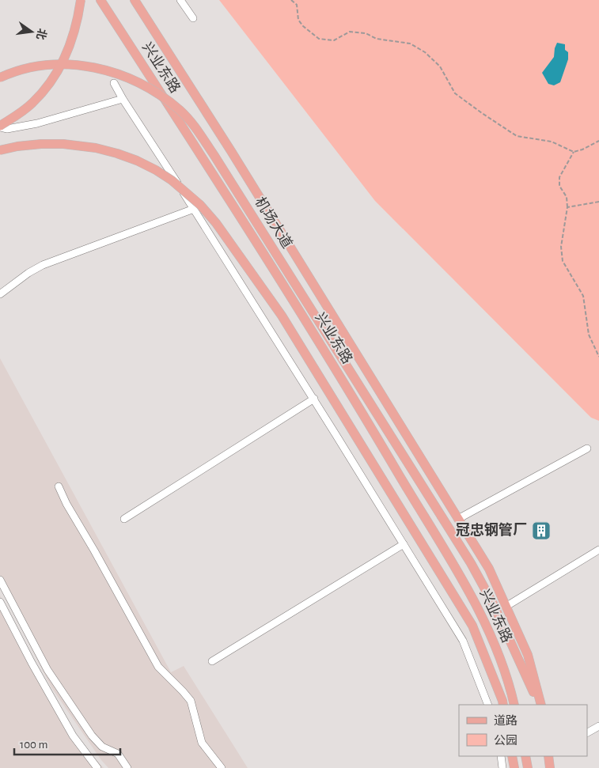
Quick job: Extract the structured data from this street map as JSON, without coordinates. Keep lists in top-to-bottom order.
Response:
{
  "streets": {
    "main road": ["兴业东路", "机场大道"]
  },
  "places": {
    "building": ["冠忠钢管厂"]
  },
  "legend": ["道路", "公园"],
  "scale_bar": "100 m",
  "north": "right"
}
